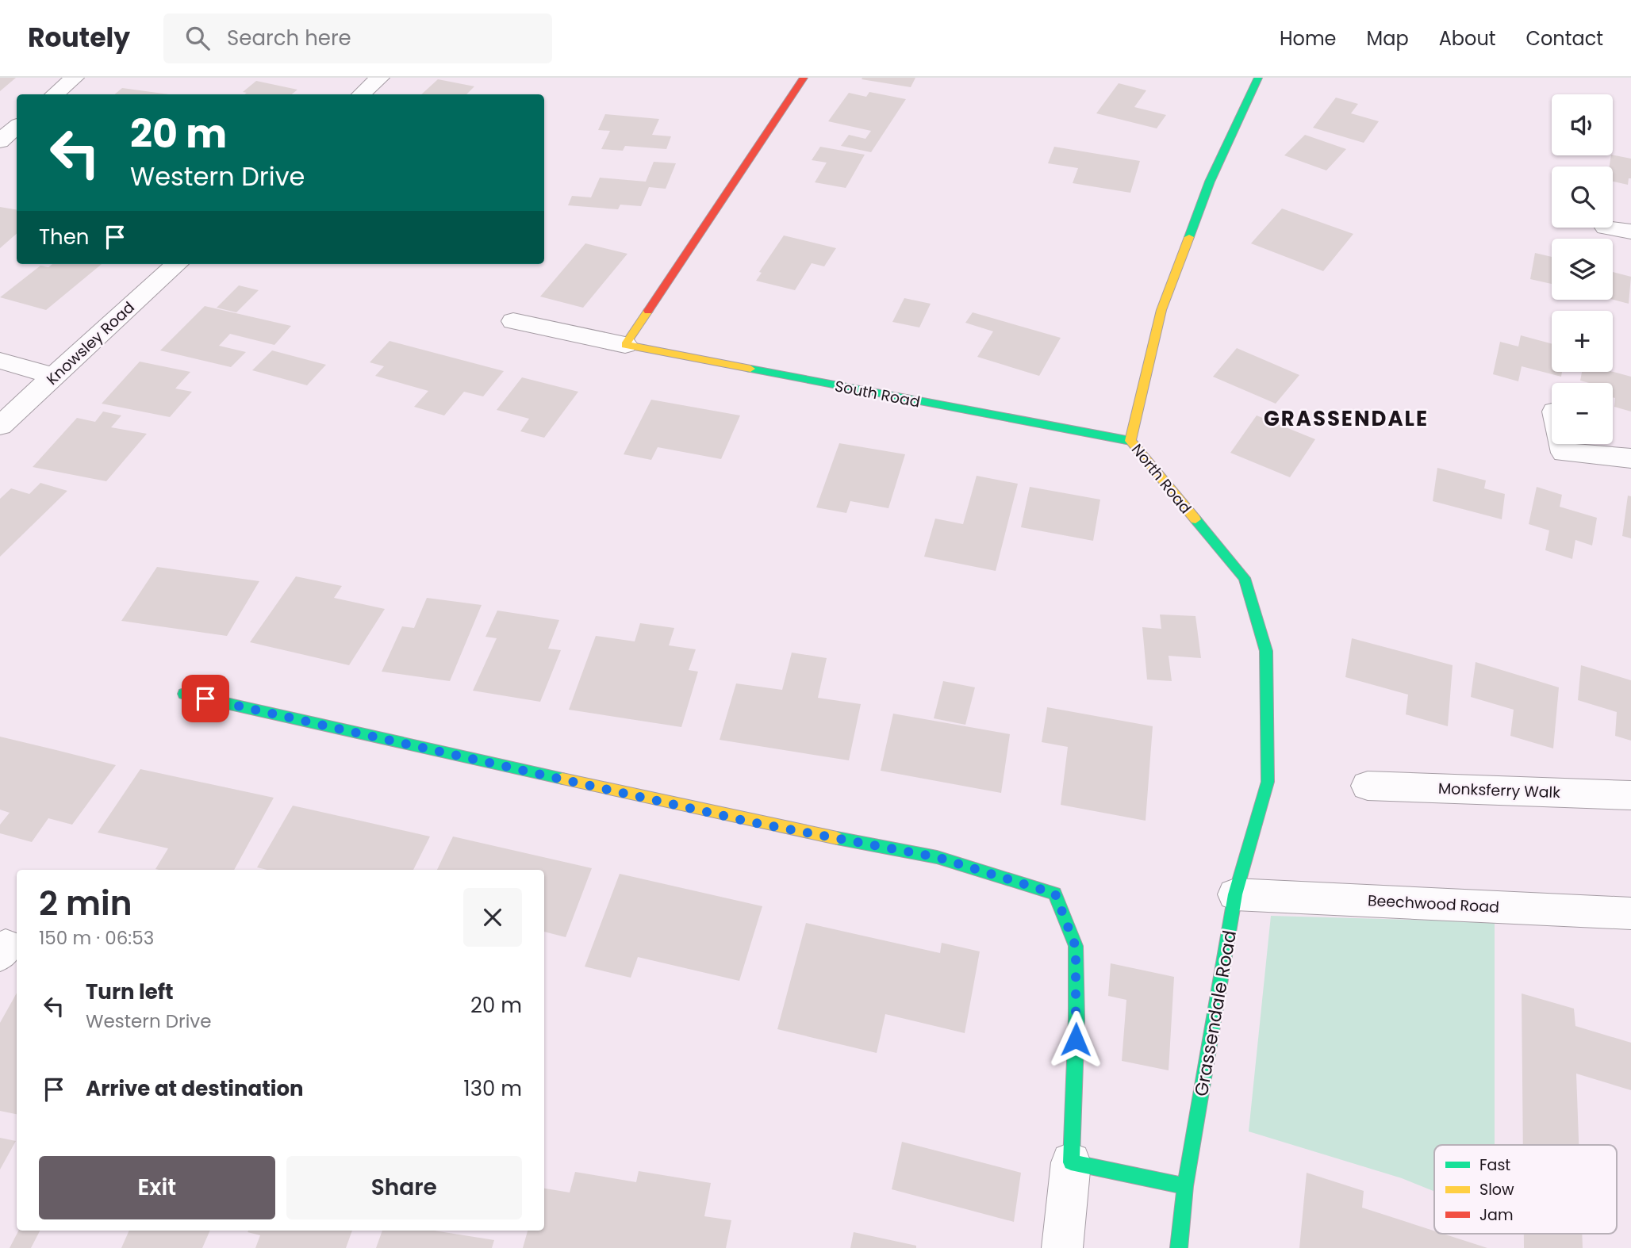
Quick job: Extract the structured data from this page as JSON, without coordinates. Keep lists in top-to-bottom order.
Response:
{
  "streets": {
    "street": [
      "Knowsley Road",
      "South Road",
      "North Road",
      "Monksferry Walk",
      "Beechwood Road",
      "Grassendale Road"
    ]
  },
  "crossings": [
    ["South Road", "North Road"],
    ["North Road", "Grassendale Road"],
    ["Beechwood Road", "Grassendale Road"]
  ],
  "districts": ["GRASSENDALE"],
  "legend": ["Fast", "Slow", "Jam"],
  "page": {
    "header": "Routely",
    "search": "Search here",
    "nav": [
      "Home",
      "Map",
      "About",
      "Contact"
    ],
    "map_buttons": ["+", "−"],
    "turn": ["20 m", "Western Drive"],
    "then": "Then",
    "heading": ["2 min", "150 m · 06:53"],
    "list": [
      {
        "name": "Turn left",
        "note": "Western Drive",
        "value": "20 m"
      },
      {
        "name": "Arrive at destination",
        "value": "130 m"
      }
    ],
    "buttons": ["Exit", "Share"]
  }
}
